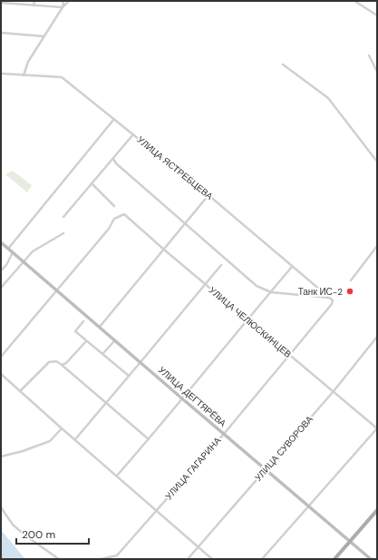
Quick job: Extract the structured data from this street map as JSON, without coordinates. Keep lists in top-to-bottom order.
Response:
{
  "streets": {
    "main road": ["УЛИЦА ДЕГТЯРЁВА"],
    "street": [
      "УЛИЦА ЯСТРЕБЦЕВА",
      "УЛИЦА ЧЕЛЮСКИНЦЕВ",
      "УЛИЦА СУВОРОВА",
      "УЛИЦА ГАГАРИНА"
    ]
  },
  "crossings": [
    ["УЛИЦА ЯСТРЕБЦЕВА", "УЛИЦА ГАГАРИНА"],
    ["УЛИЦА ЧЕЛЮСКИНЦЕВ", "УЛИЦА ДЕГТЯРЁВА"],
    ["УЛИЦА ЧЕЛЮСКИНЦЕВ", "УЛИЦА СУВОРОВА"],
    ["УЛИЦА ЧЕЛЮСКИНЦЕВ", "УЛИЦА ГАГАРИНА"],
    ["УЛИЦА ДЕГТЯРЁВА", "УЛИЦА СУВОРОВА"],
    ["УЛИЦА ДЕГТЯРЁВА", "УЛИЦА ГАГАРИНА"]
  ],
  "places": ["Танк ИС-2"],
  "scale_bar": "200 m"
}
